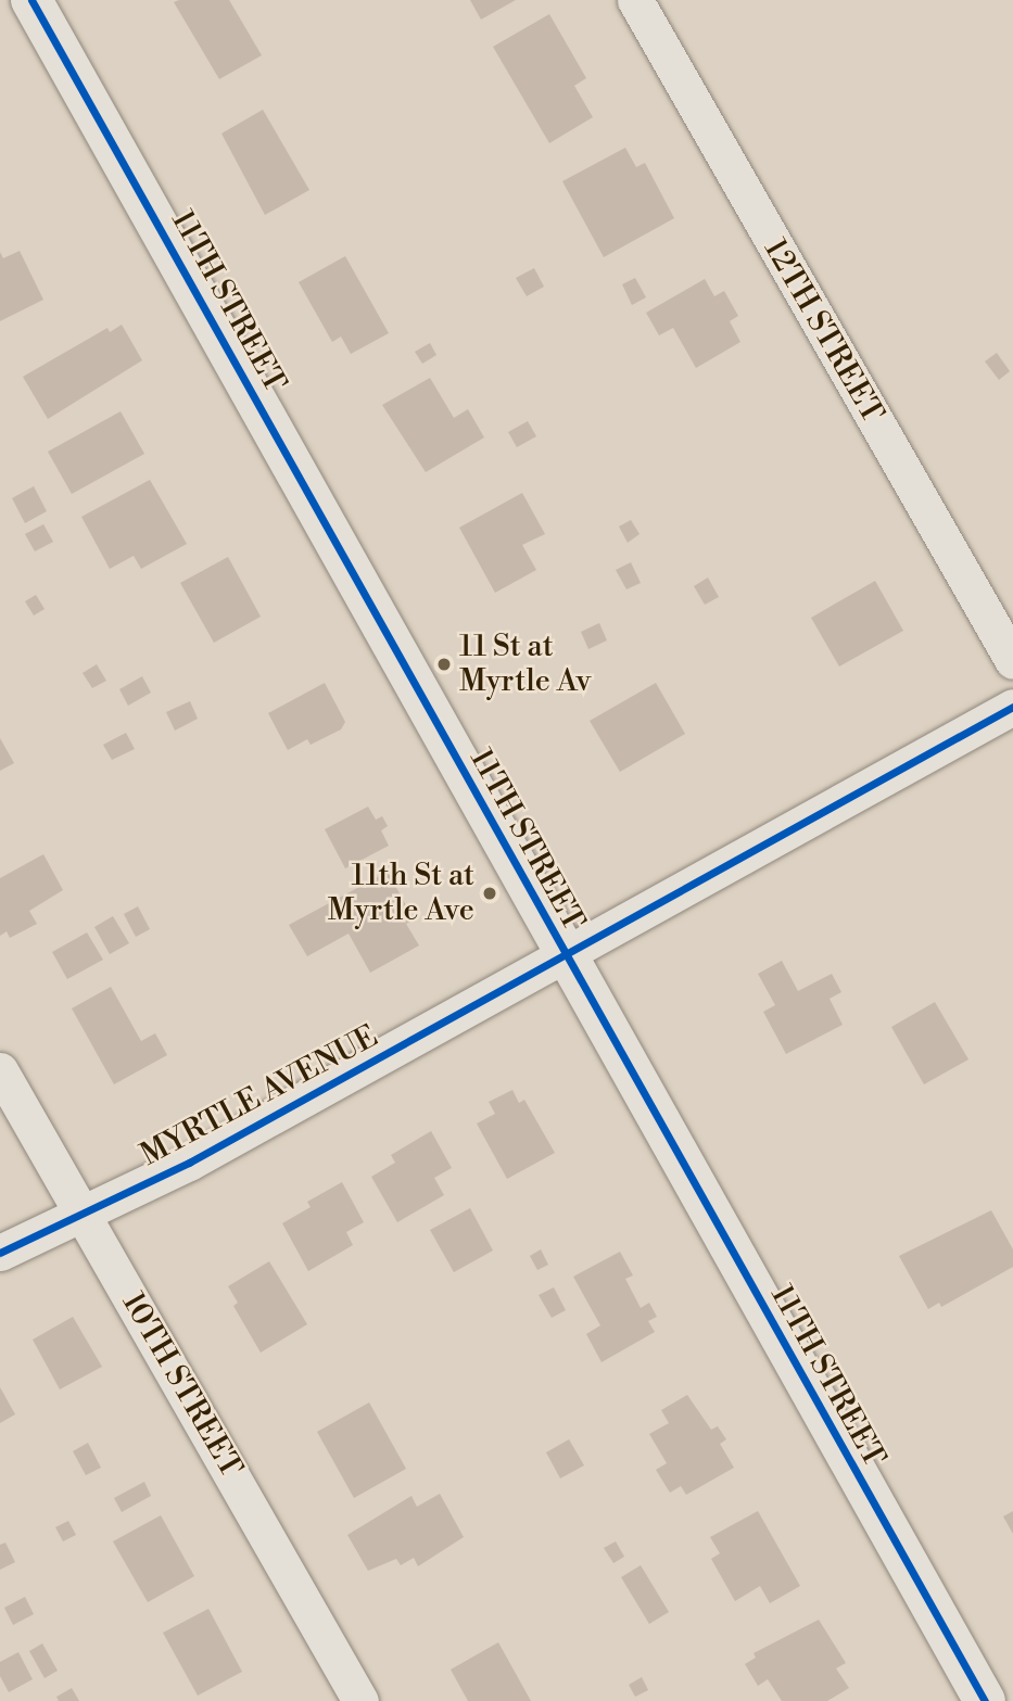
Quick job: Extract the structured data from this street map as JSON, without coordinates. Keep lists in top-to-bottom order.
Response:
{
  "streets": {
    "main road": ["11TH STREET"],
    "street": ["12TH STREET", "MYRTLE AVENUE", "10TH STREET"]
  },
  "crossings": [
    ["11TH STREET", "MYRTLE AVENUE"],
    ["MYRTLE AVENUE", "10TH STREET"]
  ],
  "places": ["11 St at Myrtle Av", "11th St at Myrtle Ave"]
}
